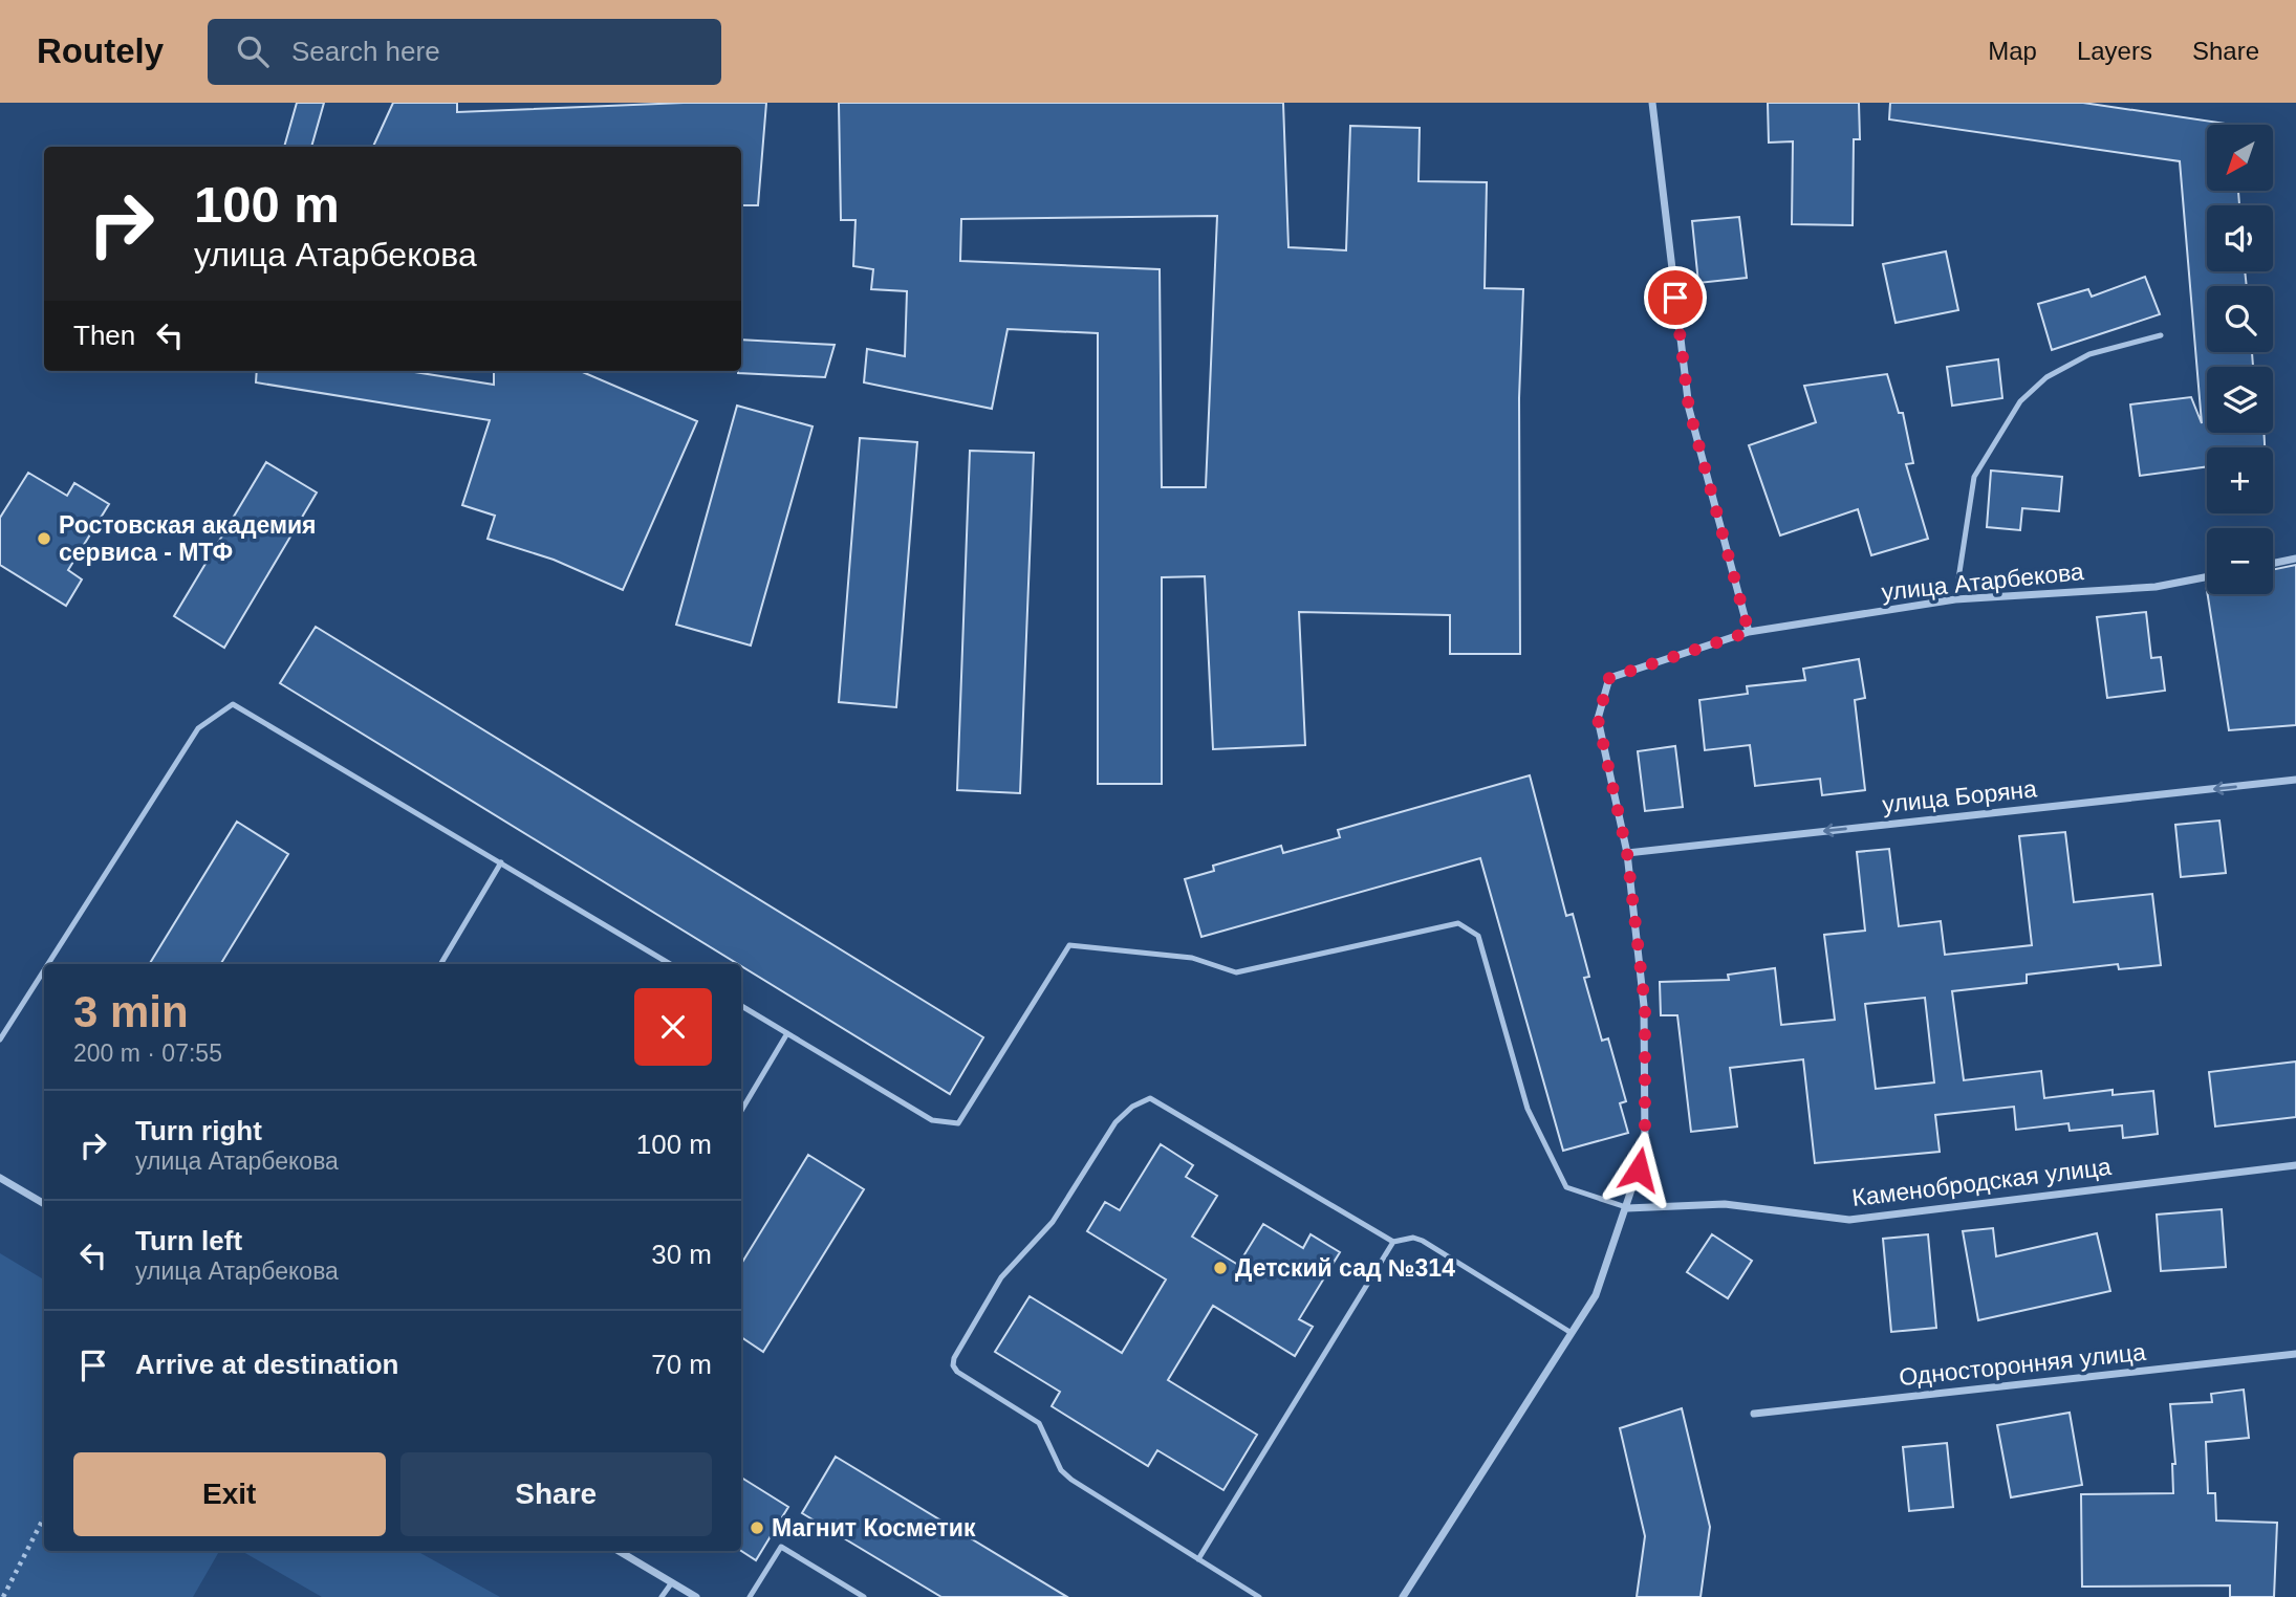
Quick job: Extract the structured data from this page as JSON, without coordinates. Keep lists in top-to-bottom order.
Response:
{
  "streets": {
    "street": [
      "улица Атарбекова",
      "улица Боряна",
      "Каменобродская улица",
      "Односторонняя улица"
    ]
  },
  "crossings": [
    ["улица Атарбекова", "улица Боряна"]
  ],
  "one_way": ["улица Боряна"],
  "places": ["Ростовская академия сервиса - МТФ", "Детский сад №314", "Магнит Косметик"],
  "north": "bottom left",
  "page": {
    "header": "Routely",
    "search": "Search here",
    "nav": ["Map", "Layers", "Share"],
    "map_buttons": ["+", "−"],
    "turn": ["100 m", "улица Атарбекова"],
    "then": "Then",
    "heading": ["3 min", "200 m · 07:55"],
    "list": [
      {
        "name": "Turn right",
        "note": "улица Атарбекова",
        "value": "100 m"
      },
      {
        "name": "Turn left",
        "note": "улица Атарбекова",
        "value": "30 m"
      },
      {
        "name": "Arrive at destination",
        "value": "70 m"
      }
    ],
    "buttons": ["Exit", "Share"]
  }
}
